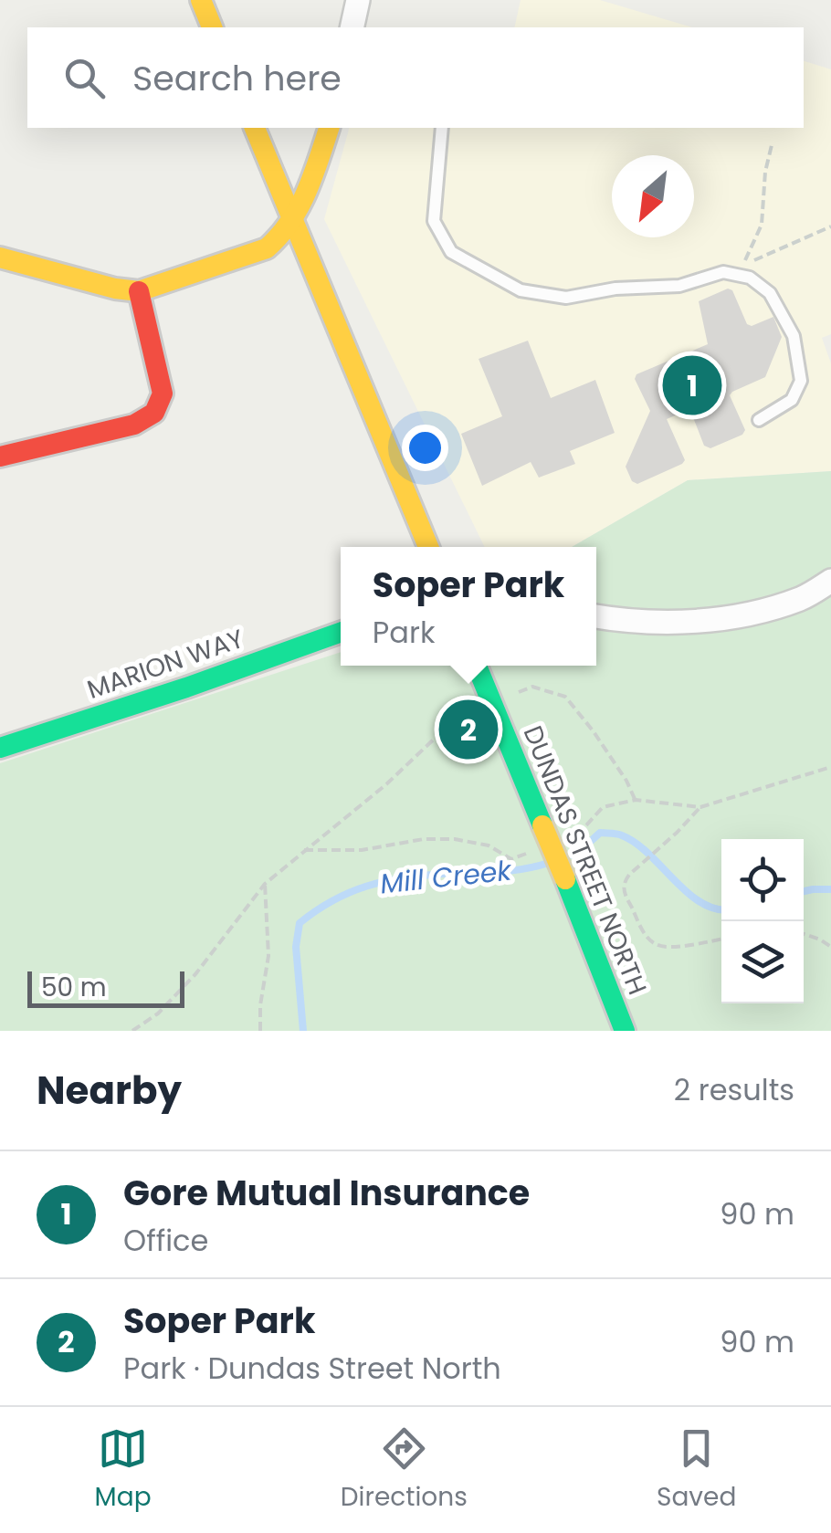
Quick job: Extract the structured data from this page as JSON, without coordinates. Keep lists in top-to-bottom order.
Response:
{
  "streets": {
    "street": ["MARION WAY", "DUNDAS STREET NORTH"]
  },
  "water": ["Mill Creek"],
  "scale_bar": "50 m",
  "north": "bottom left",
  "page": {
    "search": "Search here",
    "pins": ["1", "2"],
    "popup": ["Soper Park", "Park"],
    "scale": "50 m",
    "heading": ["Nearby", "2 results"],
    "list": [
      {
        "mark": "1",
        "name": "Gore Mutual Insurance",
        "note": "Office",
        "value": "90 m"
      },
      {
        "mark": "2",
        "name": "Soper Park",
        "note": "Park · Dundas Street North",
        "value": "90 m"
      }
    ],
    "nav": ["Map", "Directions", "Saved"]
  }
}
